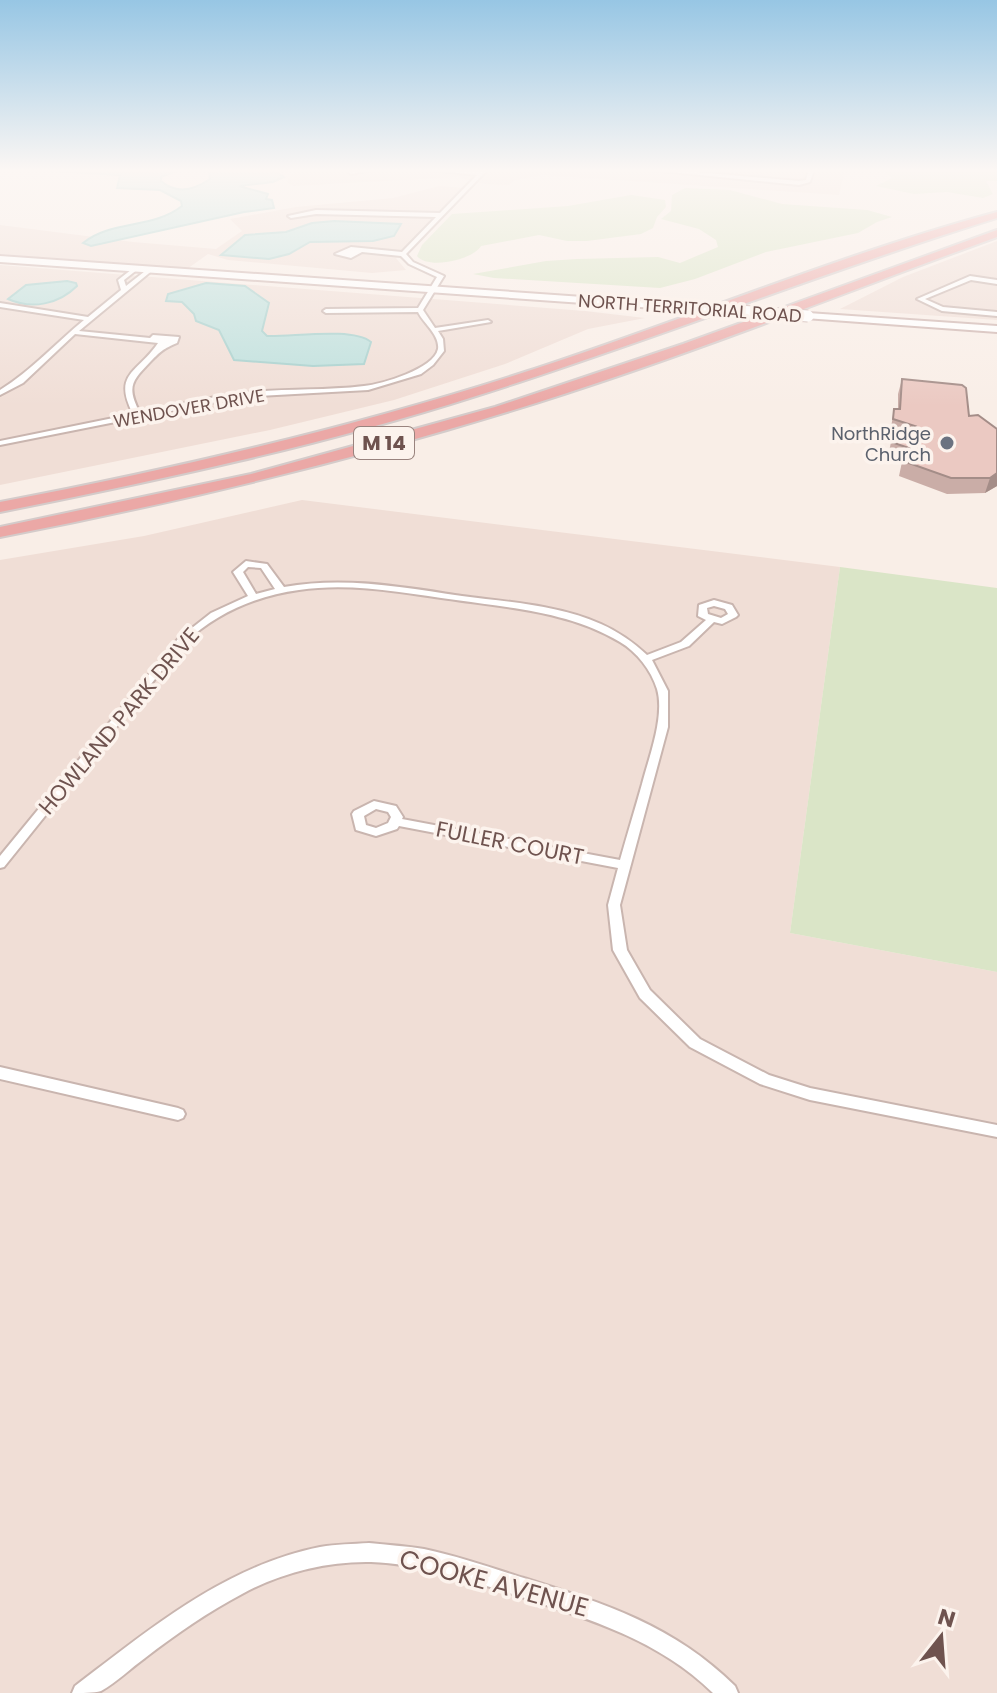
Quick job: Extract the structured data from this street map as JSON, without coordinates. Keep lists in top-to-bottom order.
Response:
{
  "streets": {
    "highway": ["M 14"],
    "main road": ["NORTH TERRITORIAL ROAD"],
    "street": [
      "WENDOVER DRIVE",
      "HOWLAND PARK DRIVE",
      "FULLER COURT",
      "COOKE AVENUE"
    ]
  },
  "crossings": [
    ["HOWLAND PARK DRIVE", "FULLER COURT"]
  ],
  "places": ["NorthRidge Church"],
  "north": "top"
}
